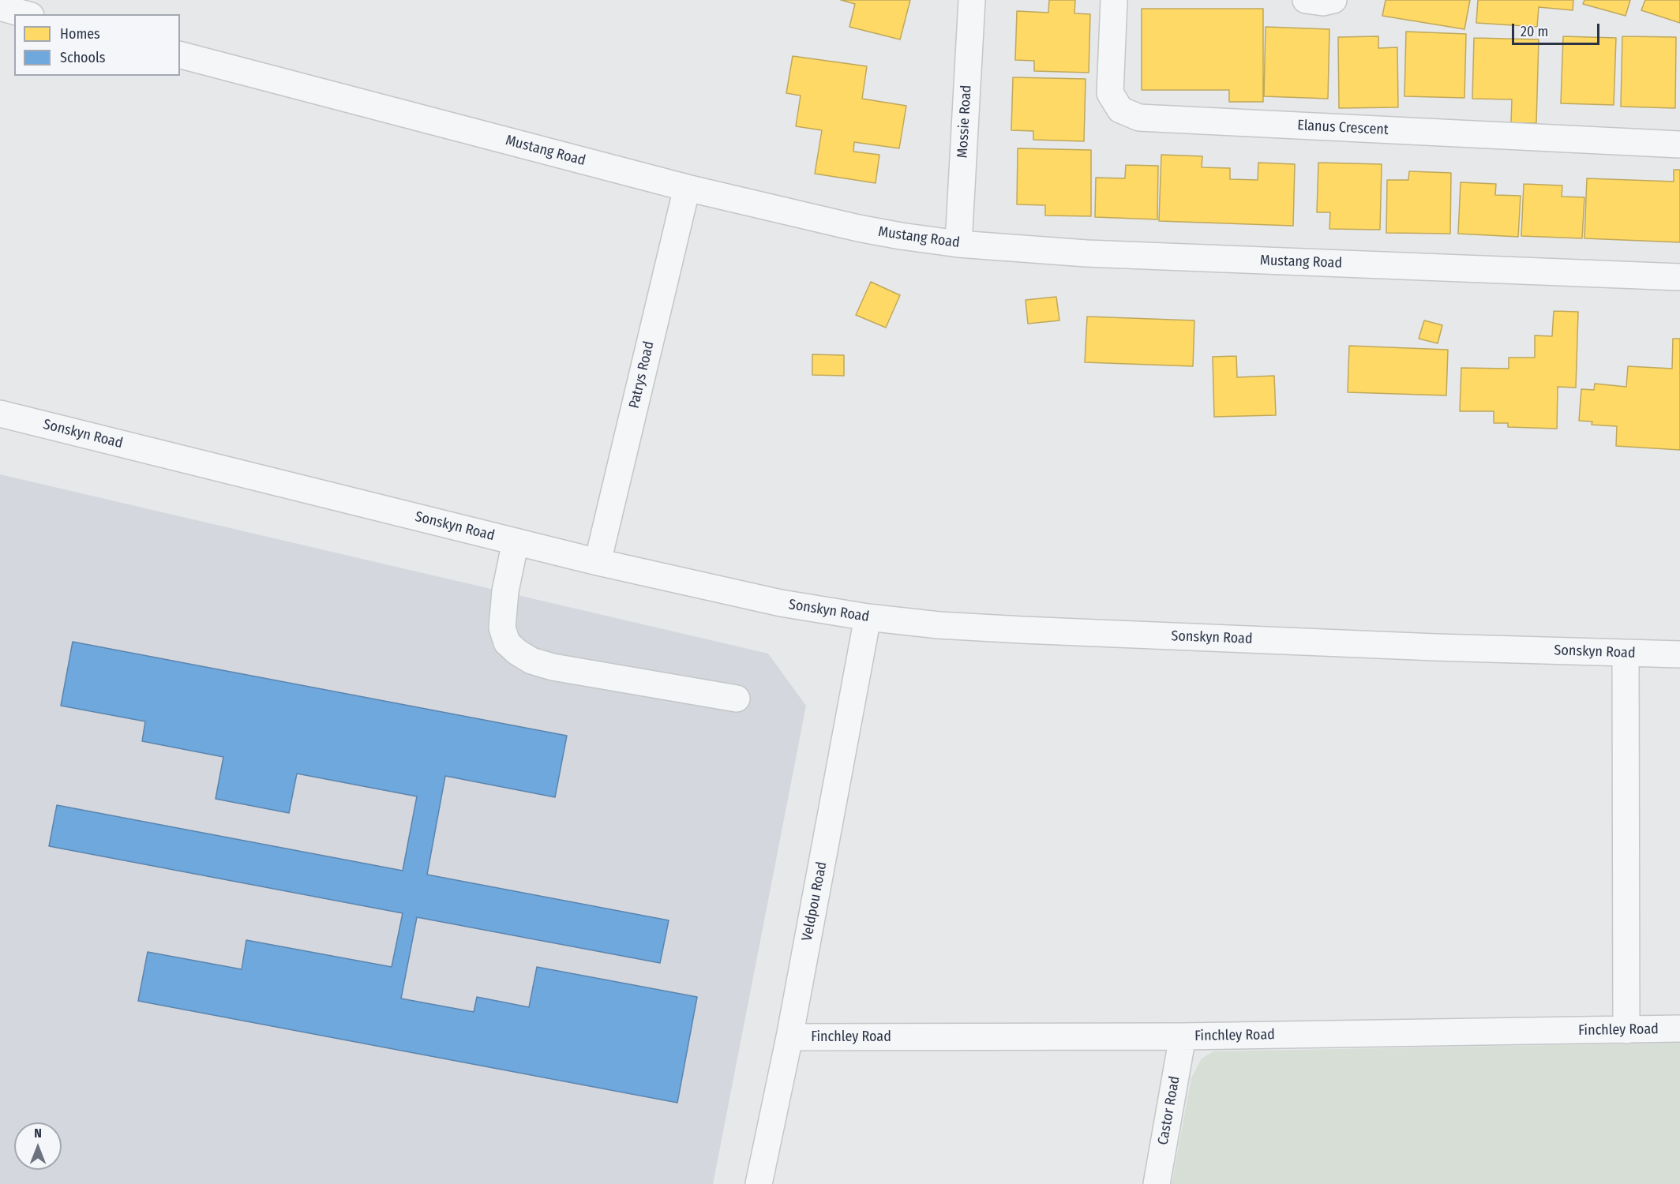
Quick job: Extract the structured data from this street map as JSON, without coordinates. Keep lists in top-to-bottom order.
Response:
{
  "streets": {
    "street": [
      "Mossie Road",
      "Elanus Crescent",
      "Mustang Road",
      "Patrys Road",
      "Sonskyn Road",
      "Veldpou Road",
      "Finchley Road",
      "Castor Road"
    ]
  },
  "crossings": [
    ["Mossie Road", "Mustang Road"],
    ["Mustang Road", "Patrys Road"],
    ["Patrys Road", "Sonskyn Road"],
    ["Sonskyn Road", "Veldpou Road"],
    ["Veldpou Road", "Finchley Road"],
    ["Finchley Road", "Castor Road"]
  ],
  "legend": ["Homes", "Schools"],
  "scale_bar": "20 m",
  "north": "top"
}
